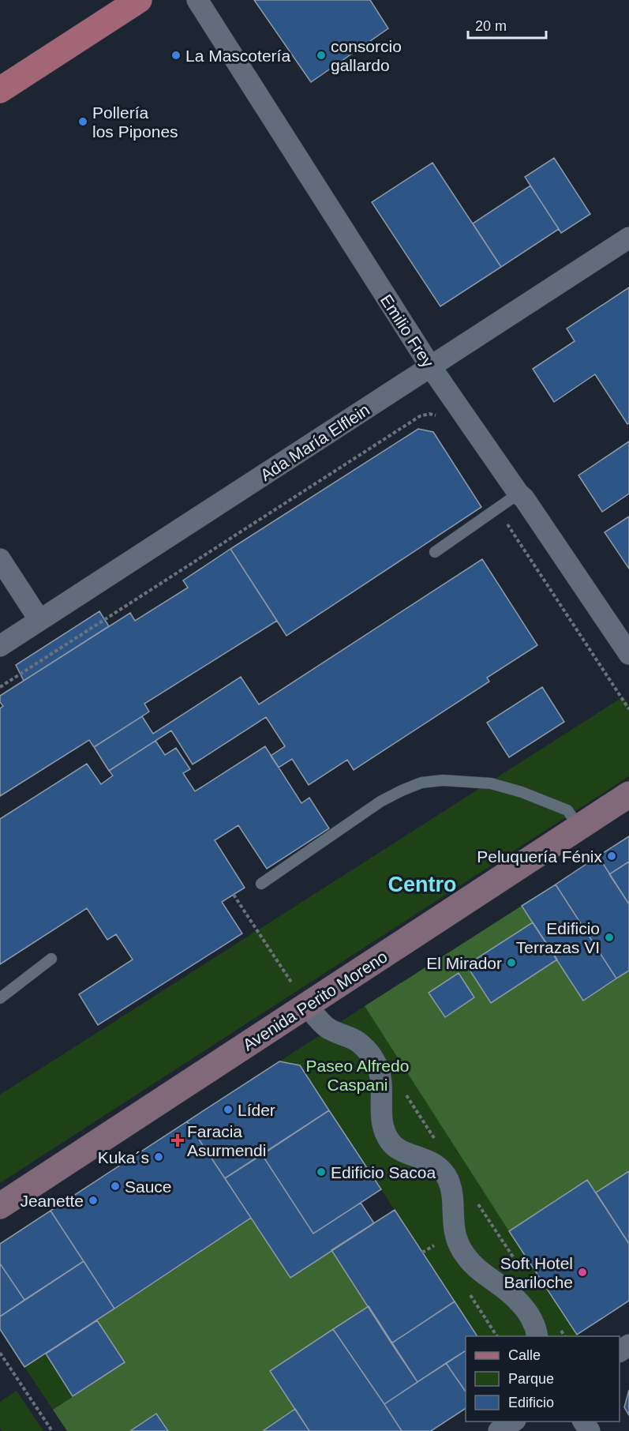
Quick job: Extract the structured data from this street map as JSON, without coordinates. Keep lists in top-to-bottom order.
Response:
{
  "streets": {
    "main road": ["Avenida Perito Moreno"],
    "street": ["Emilio Frey", "Ada María Elflein"]
  },
  "crossings": [
    ["Emilio Frey", "Ada María Elflein"]
  ],
  "districts": ["Centro"],
  "parks": ["Paseo Alfredo Caspani"],
  "places": {
    "other": [
      "La Mascotería",
      "consorcio gallardo",
      "Pollería los Pipones",
      "Peluquería Fénix",
      "Edificio Terrazas VI",
      "El Mirador",
      "Líder",
      "Kuka´s",
      "Edificio Sacoa",
      "Sauce",
      "Jeanette",
      "Soft Hotel Bariloche"
    ],
    "health": ["Faracia Asurmendi"]
  },
  "legend": ["Calle", "Parque", "Edificio"],
  "scale_bar": "20 m"
}
